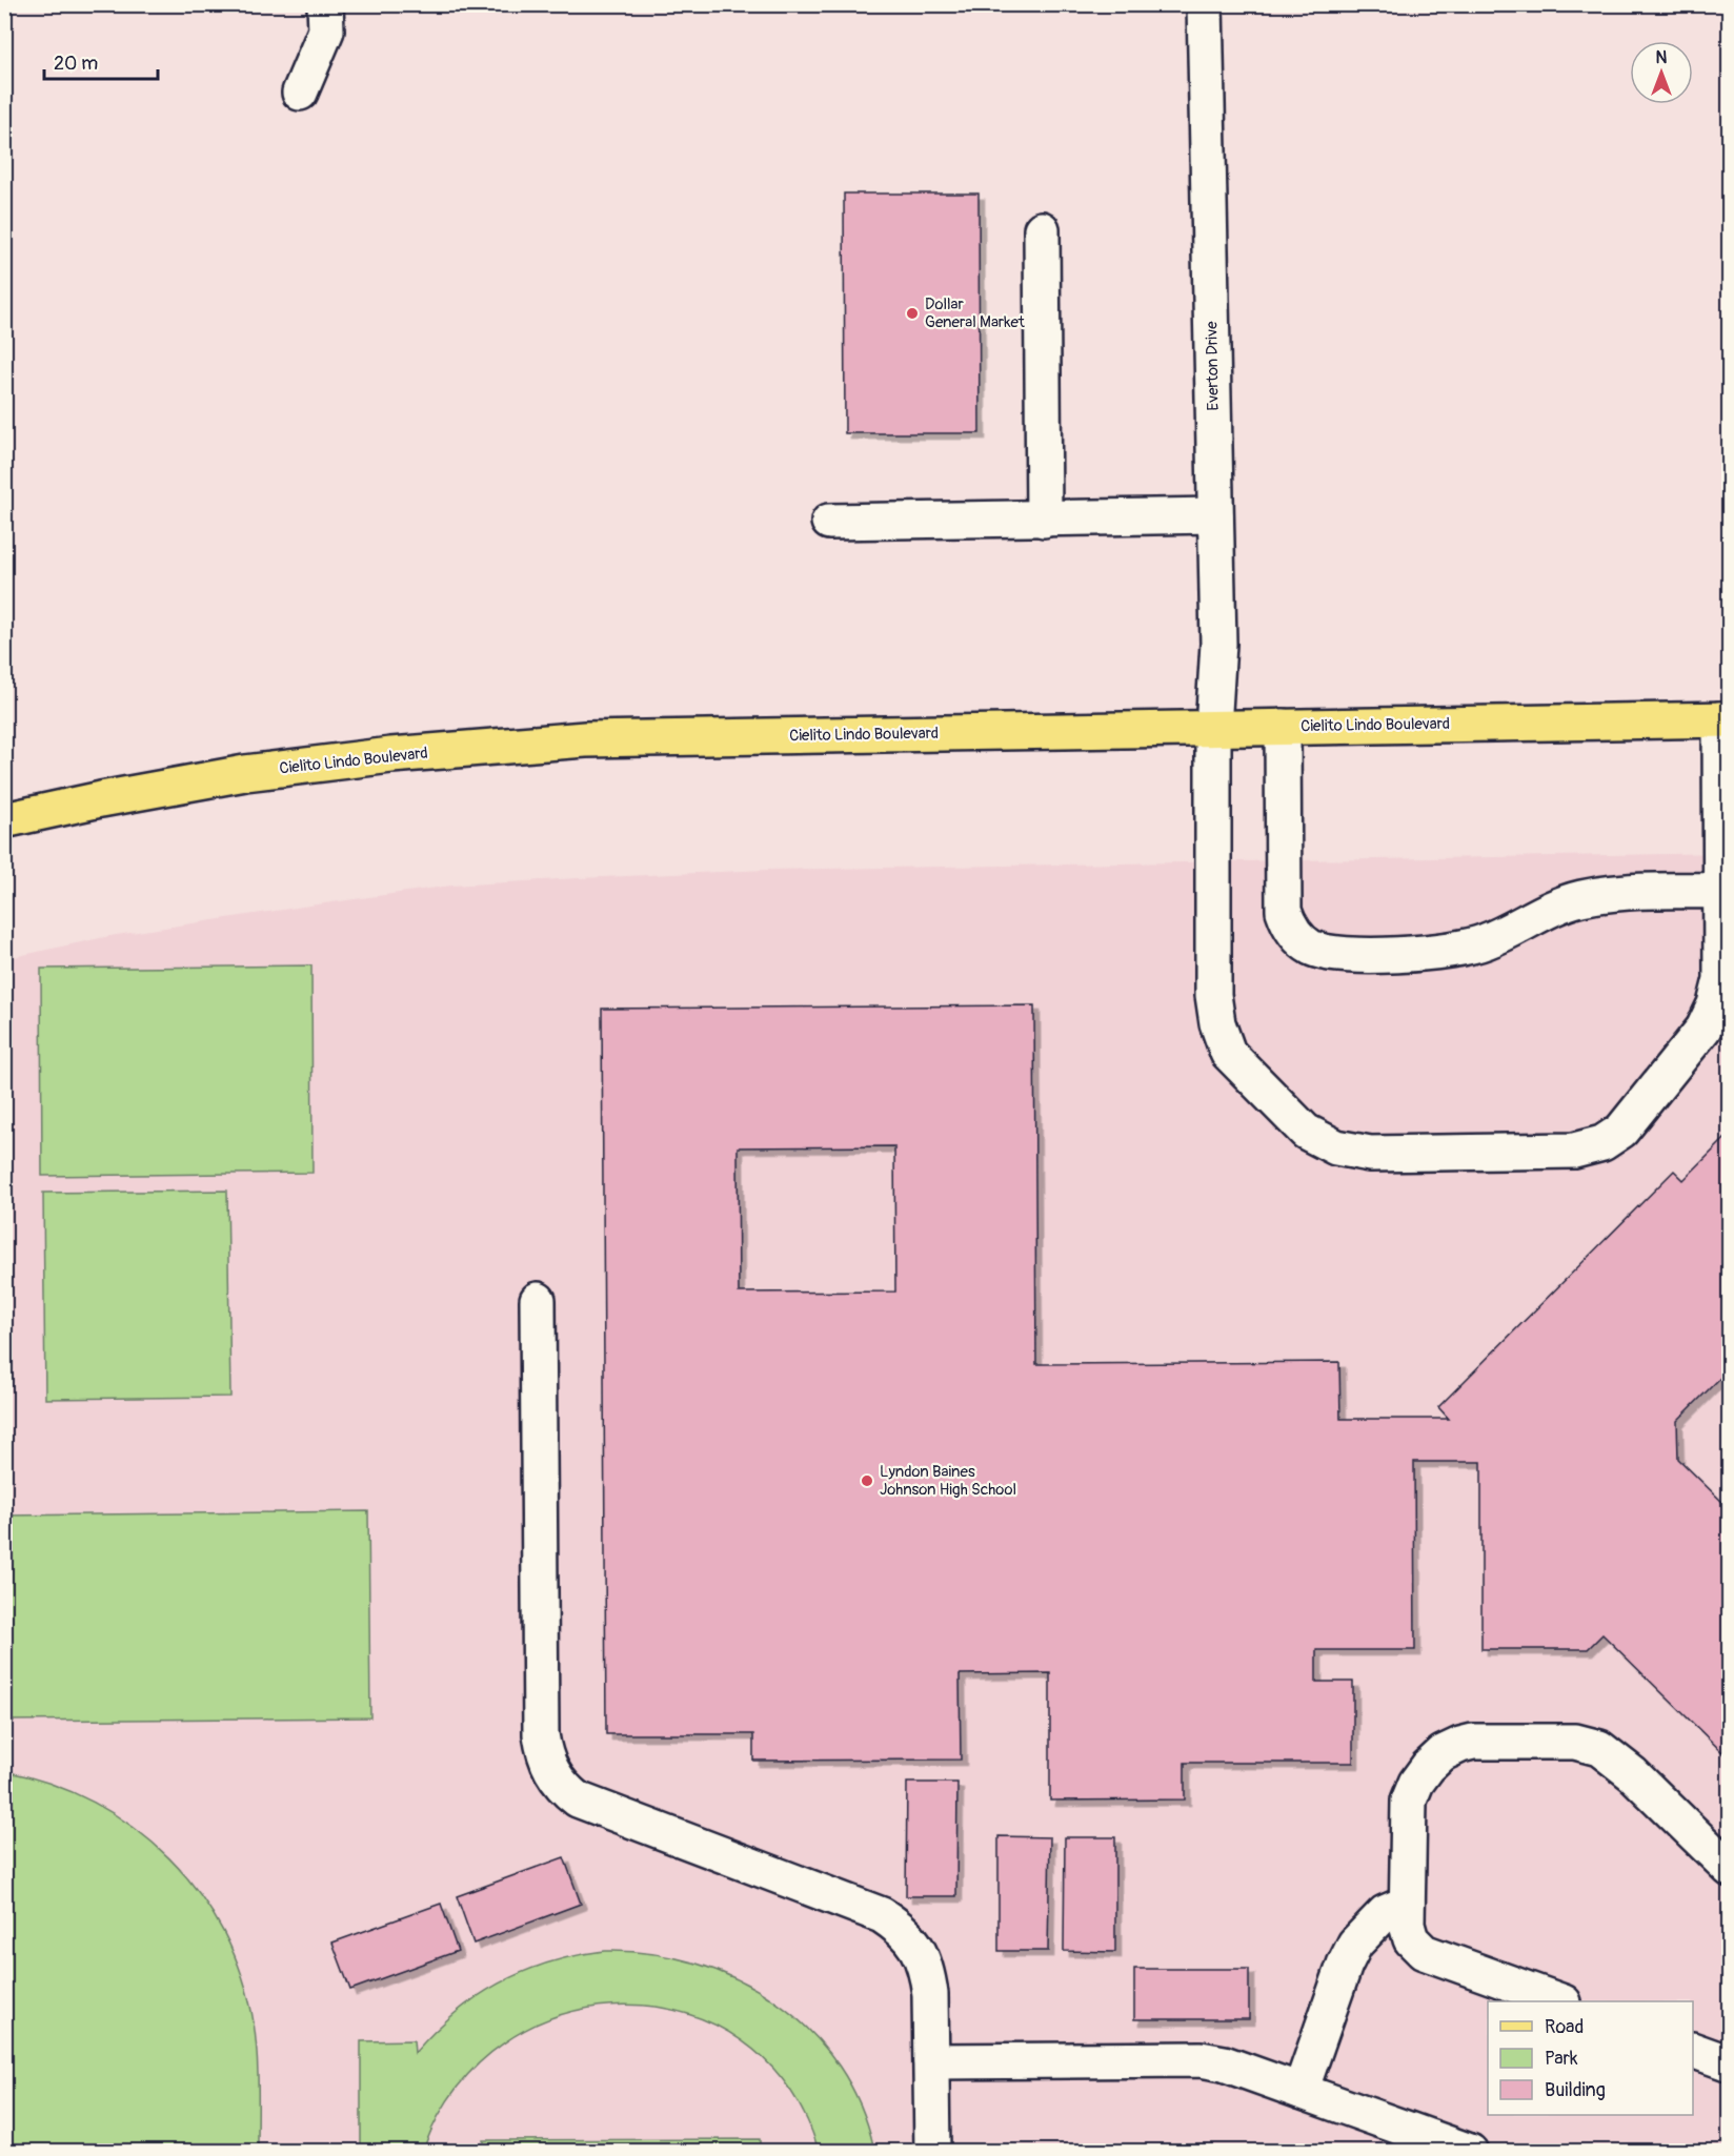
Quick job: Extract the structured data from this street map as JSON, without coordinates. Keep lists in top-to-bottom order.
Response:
{
  "streets": {
    "main road": ["Cielito Lindo Boulevard"],
    "street": ["Everton Drive"]
  },
  "crossings": [
    ["Everton Drive", "Cielito Lindo Boulevard"]
  ],
  "places": ["Dollar General Market", "Lyndon Baines Johnson High School"],
  "legend": ["Road", "Park", "Building"],
  "scale_bar": "20 m",
  "north": "top"
}
